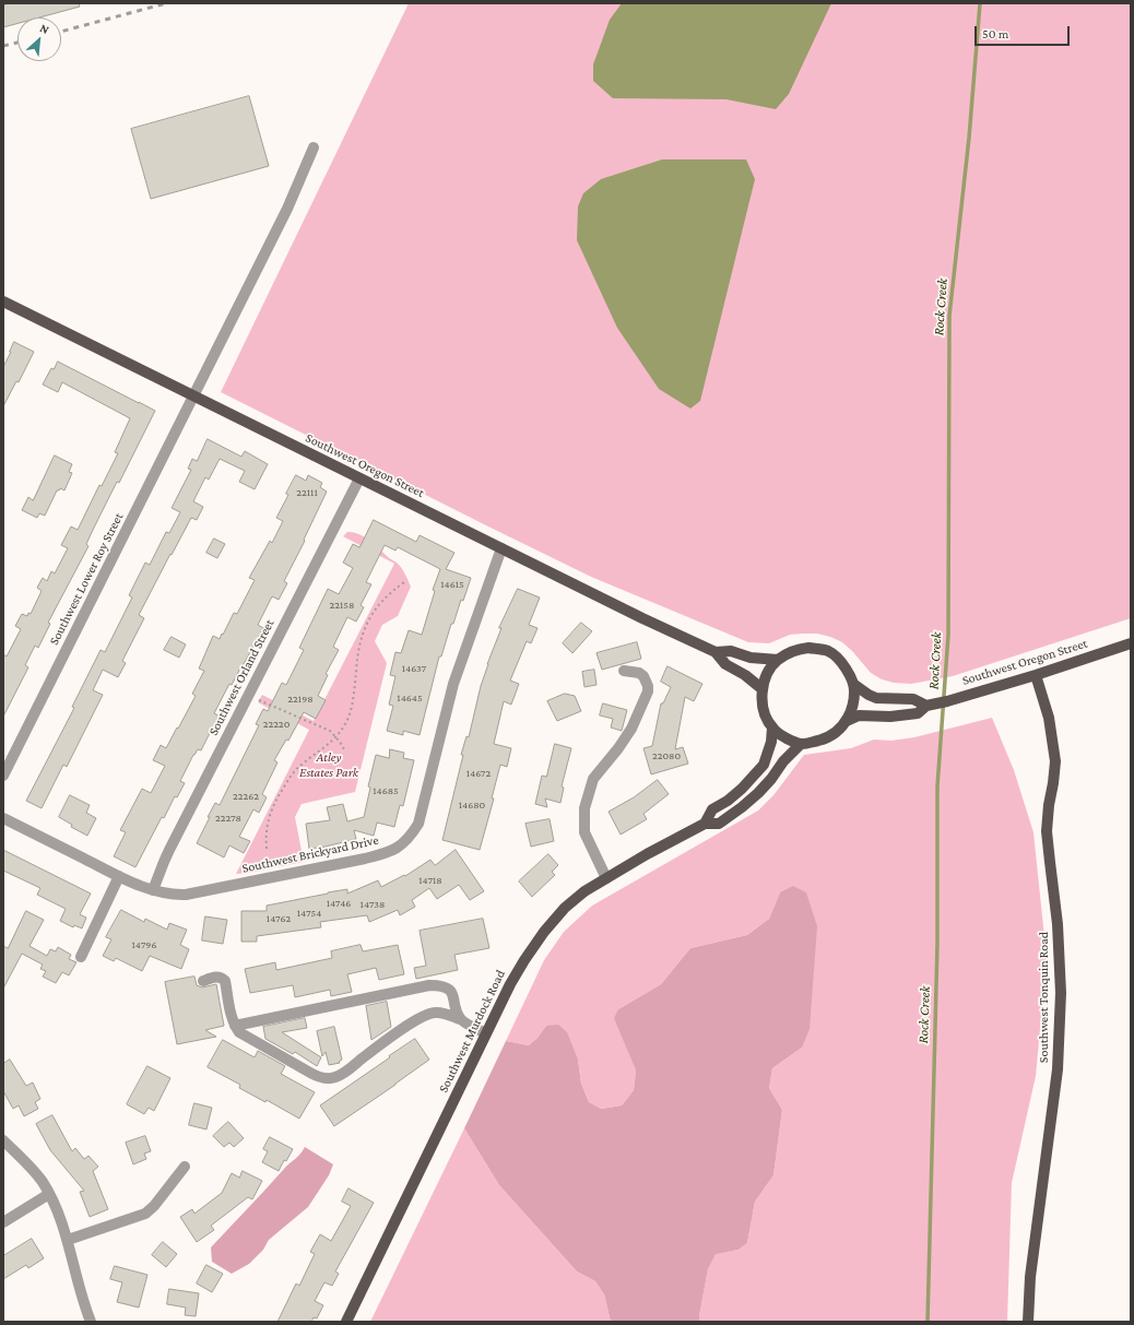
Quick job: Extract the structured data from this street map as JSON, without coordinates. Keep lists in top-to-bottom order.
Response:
{
  "streets": {
    "main road": ["Southwest Oregon Street", "Southwest Tonquin Road", "Southwest Murdock Road"],
    "street": ["Southwest Lower Roy Street", "Southwest Orland Street", "Southwest Brickyard Drive"]
  },
  "crossings": [
    ["Southwest Oregon Street", "Southwest Lower Roy Street"],
    ["Southwest Oregon Street", "Southwest Orland Street"],
    ["Southwest Oregon Street", "Southwest Brickyard Drive"],
    ["Southwest Oregon Street", "Southwest Tonquin Road"],
    ["Southwest Oregon Street", "Southwest Murdock Road"],
    ["Southwest Orland Street", "Southwest Brickyard Drive"]
  ],
  "water": ["Rock Creek"],
  "parks": ["Atley Estates Park"],
  "house_numbers": [
    "22111",
    "14615",
    "22158",
    "14637",
    "14645",
    "22198",
    "22220",
    "22080",
    "14672",
    "14685",
    "22262",
    "14680",
    "22278",
    "14718",
    "14746",
    "14738",
    "14754",
    "14762",
    "14796"
  ],
  "scale_bar": "50 m",
  "north": "top right"
}
